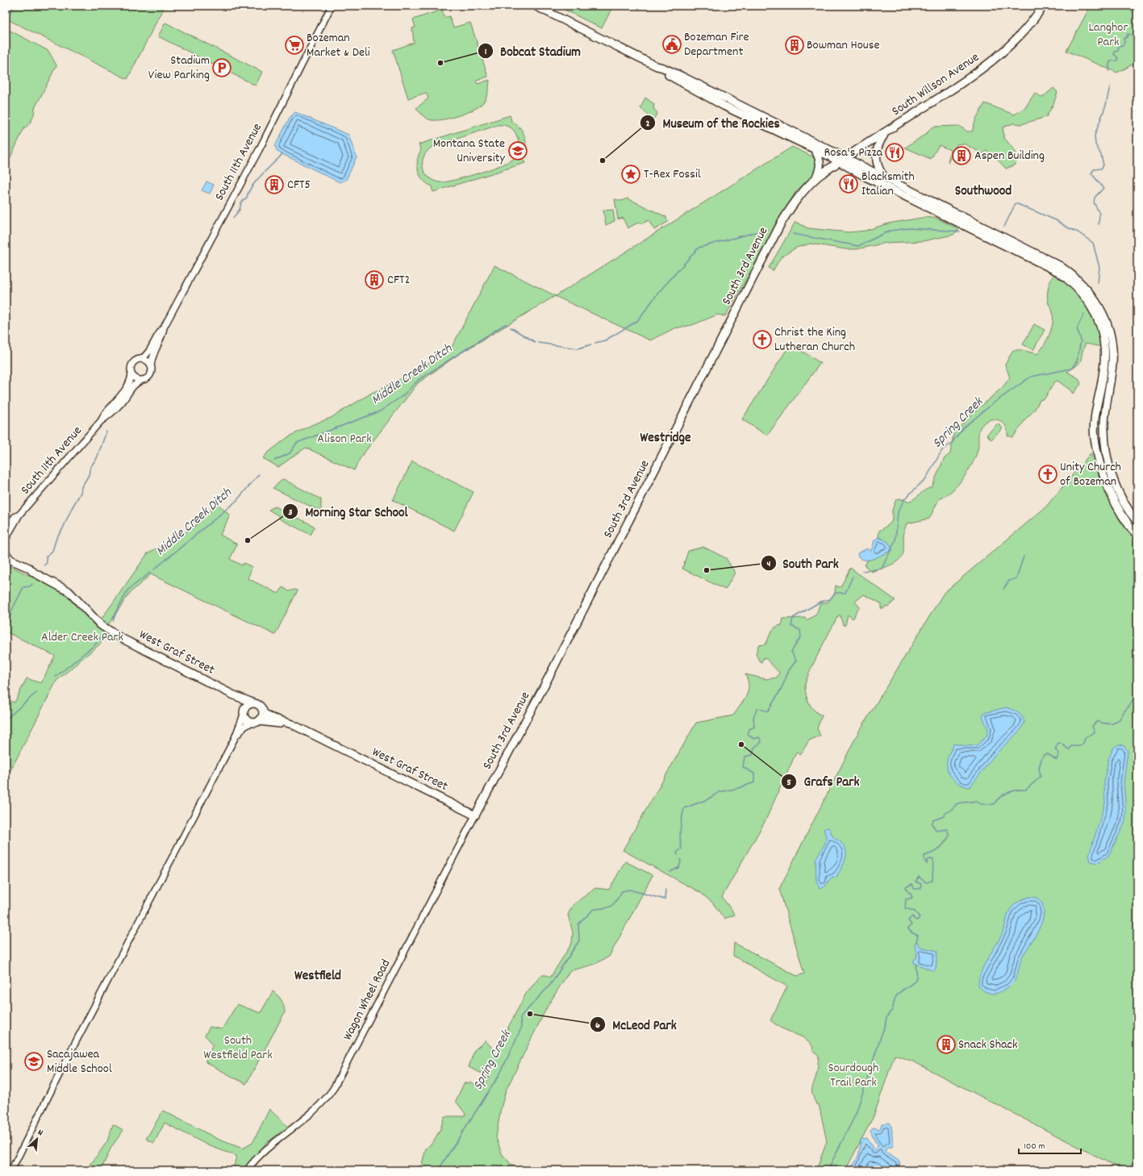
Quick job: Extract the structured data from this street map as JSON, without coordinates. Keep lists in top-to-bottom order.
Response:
{
  "streets": {
    "main road": ["South Willson Avenue", "South 3rd Avenue", "West Graf Street"],
    "street": ["South 11th Avenue", "Wagon Wheel Road"]
  },
  "crossings": [
    ["South Willson Avenue", "South 3rd Avenue"],
    ["South 3rd Avenue", "West Graf Street"],
    ["South 3rd Avenue", "Wagon Wheel Road"],
    ["West Graf Street", "Wagon Wheel Road"]
  ],
  "districts": ["Southwood", "Westridge", "Westfield"],
  "water": ["Middle Creek Ditch", "Spring Creek"],
  "parks": [
    "Langhor Park",
    "Alison Park",
    "Alder Creek Park",
    "South Westfield Park",
    "Sourdough Trail Park"
  ],
  "places": {
    "public building": ["Bozeman Fire Department"],
    "supermarket": ["Bozeman Market & Deli"],
    "building": [
      "Bowman House",
      "Aspen Building",
      "CFT5",
      "CFT2",
      "Snack Shack"
    ],
    "other": [
      "Bobcat Stadium",
      "Museum of the Rockies",
      "Morning Star School",
      "South Park",
      "Grafs Park",
      "McLeod Park"
    ],
    "parking": ["Stadium View Parking"],
    "school or university": ["Montana State University", "Sacajawea Middle School"],
    "restaurant": ["Rosa's Pizza", "Blacksmith Italian"],
    "place": ["T-Rex Fossil"],
    "church": ["Christ the King Lutheran Church", "Unity Church of Bozeman"]
  },
  "scale_bar": "100 m",
  "north": "top right"
}
